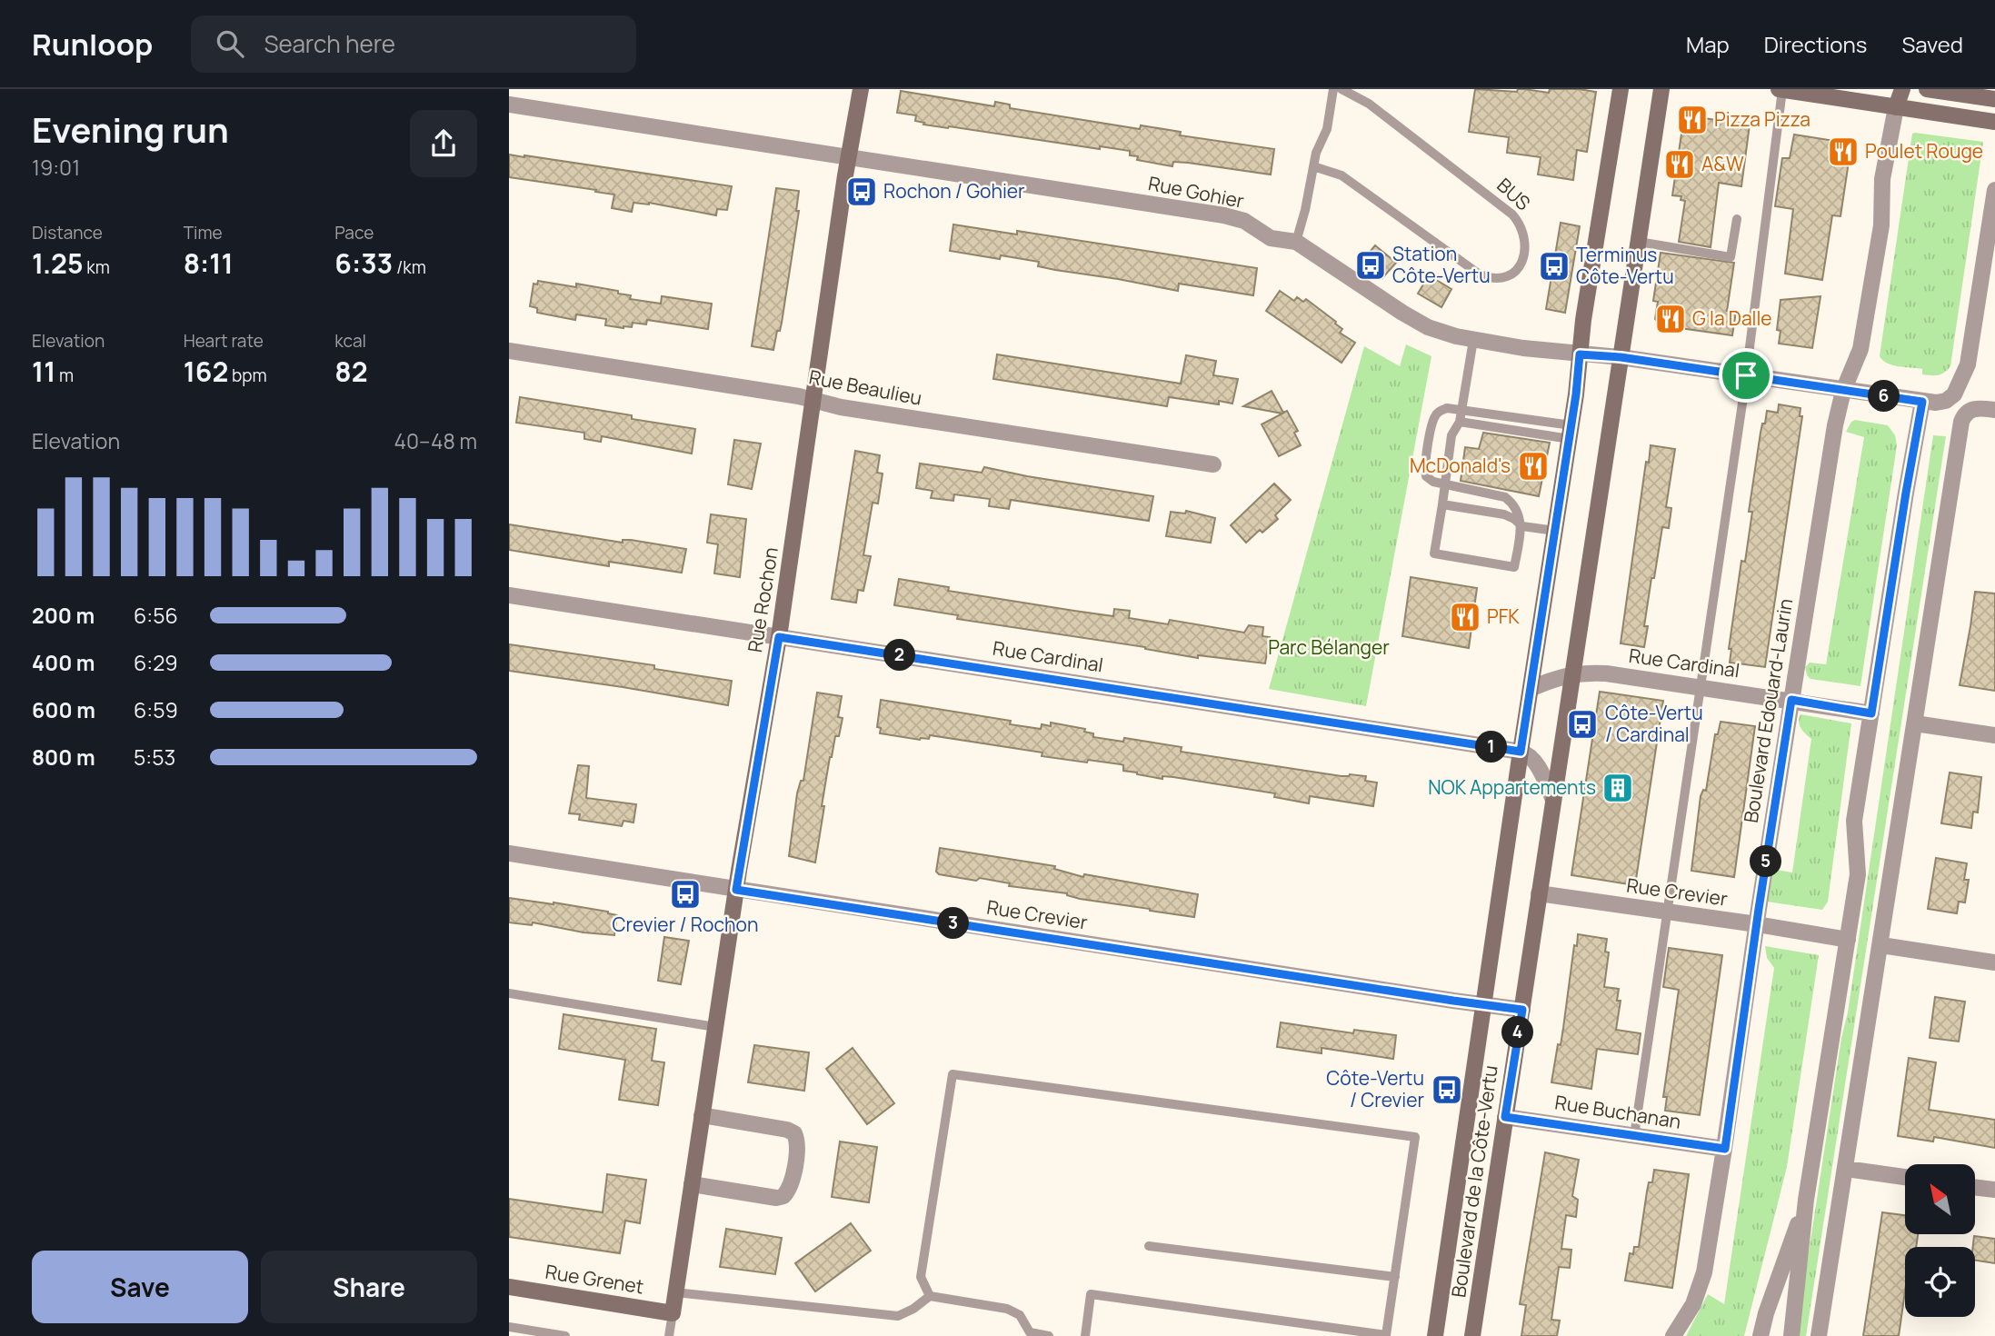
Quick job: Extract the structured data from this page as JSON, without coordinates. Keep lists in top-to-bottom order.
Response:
{
  "streets": {
    "main road": [
      "Rue Rochon",
      "Boulevard Edouard-Laurin",
      "Boulevard de la Côte-Vertu",
      "Rue Grenet"
    ],
    "street": [
      "Rue Gohier",
      "Rue Beaulieu",
      "Rue Cardinal",
      "Rue Crevier",
      "Rue Buchanan"
    ],
    "lane": ["BUS"]
  },
  "crossings": [
    ["Rue Gohier", "Rue Rochon"],
    ["Rue Gohier", "Boulevard Edouard-Laurin"],
    ["Rue Gohier", "Boulevard de la Côte-Vertu"],
    ["Rue Beaulieu", "Rue Rochon"],
    ["Rue Rochon", "Rue Cardinal"],
    ["Rue Rochon", "Rue Crevier"],
    ["Rue Rochon", "Rue Grenet"],
    ["Rue Cardinal", "Boulevard Edouard-Laurin"],
    ["Rue Cardinal", "Boulevard de la Côte-Vertu"],
    ["Boulevard Edouard-Laurin", "Rue Crevier"],
    ["Boulevard Edouard-Laurin", "Rue Buchanan"],
    ["Rue Crevier", "Boulevard de la Côte-Vertu"],
    ["Rue Buchanan", "Boulevard de la Côte-Vertu"]
  ],
  "parks": ["Parc Bélanger"],
  "places": {
    "restaurant": [
      "Pizza Pizza",
      "Poulet Rouge",
      "A&W",
      "G la Dalle",
      "McDonald's",
      "PFK"
    ],
    "bus stop": [
      "Rochon / Gohier",
      "Station Côte-Vertu",
      "Terminus Côte-Vertu",
      "Côte-Vertu / Cardinal",
      "Crevier / Rochon",
      "Côte-Vertu / Crevier"
    ],
    "building": ["NOK Appartements"]
  },
  "north": "top left",
  "page": {
    "header": "Runloop",
    "search": "Search here",
    "nav": ["Map", "Directions", "Saved"],
    "heading": ["Evening run", "19:01"],
    "stats": [
      ["Distance", "1.25 km"],
      ["Time", "8:11"],
      ["Pace", "6:33 /km"],
      ["Elevation", "11 m"],
      ["Heart rate", "162 bpm"],
      ["kcal", "82"]
    ],
    "pins": [
      "6",
      "2",
      "1",
      "5",
      "3",
      "4"
    ],
    "chart": ["Elevation", "40–48 m"],
    "list": [
      {
        "name": "200 m",
        "note": "6:56"
      },
      {
        "name": "400 m",
        "note": "6:29"
      },
      {
        "name": "600 m",
        "note": "6:59"
      },
      {
        "name": "800 m",
        "note": "5:53"
      }
    ],
    "buttons": ["Save", "Share"]
  }
}
